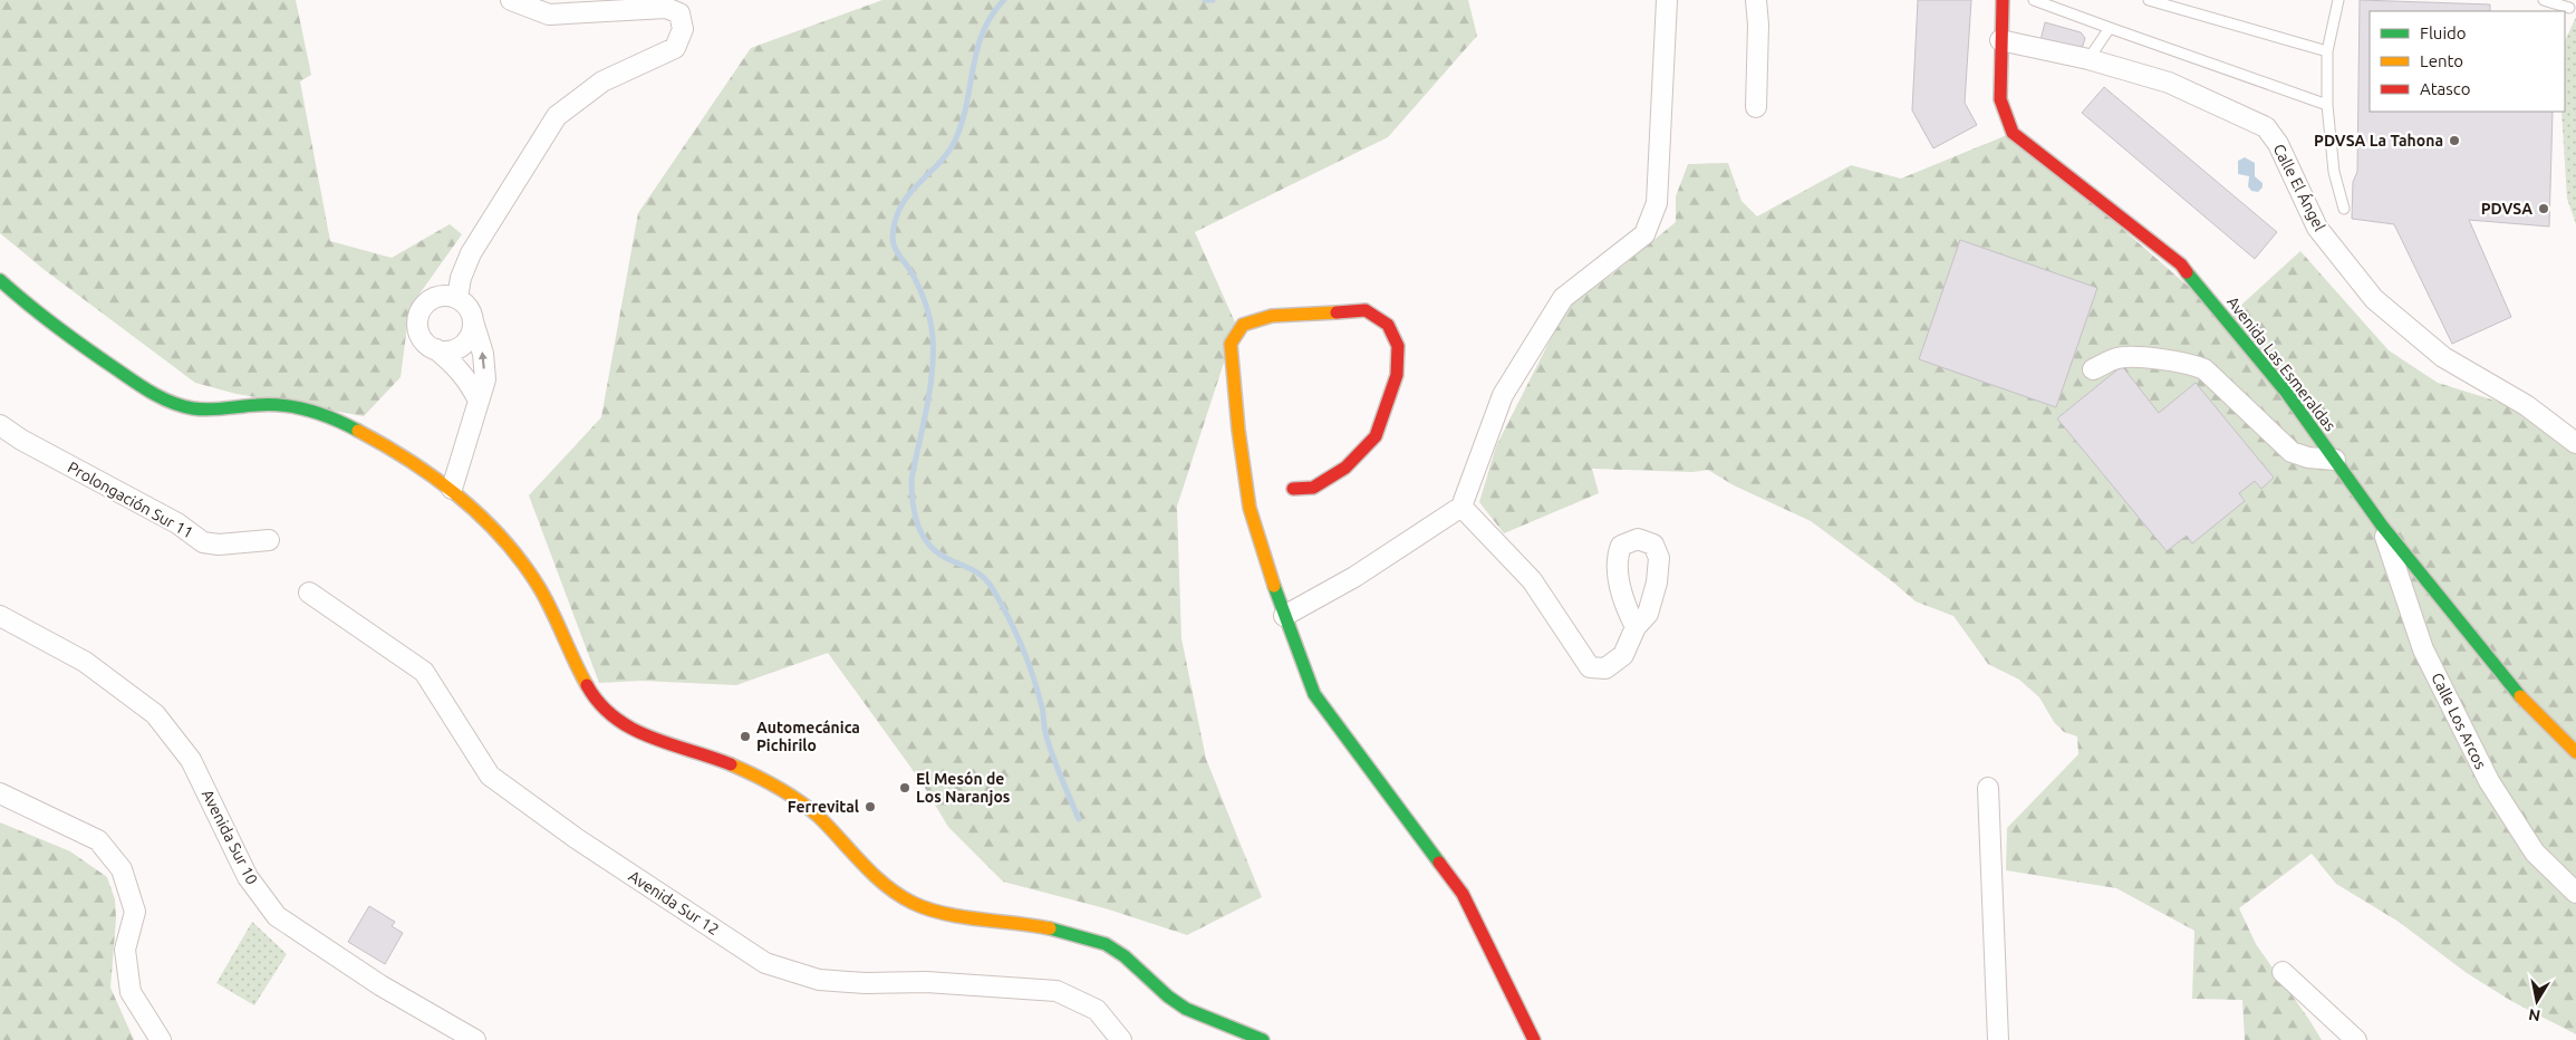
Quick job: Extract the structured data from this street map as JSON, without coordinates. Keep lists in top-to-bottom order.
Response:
{
  "streets": {
    "street": [
      "Calle El Ángel",
      "Avenida Las Esmeraldas",
      "Prolongación Sur 11",
      "Calle Los Arcos",
      "Avenida Sur 10",
      "Avenida Sur 12"
    ]
  },
  "crossings": [
    ["Calle El Ángel", "Avenida Las Esmeraldas"],
    ["Avenida Las Esmeraldas", "Calle Los Arcos"]
  ],
  "places": [
    "PDVSA La Tahona",
    "PDVSA",
    "Automecánica Pichirilo",
    "El Mesón de Los Naranjos",
    "Ferrevital"
  ],
  "legend": ["Fluido", "Lento", "Atasco"],
  "north": "bottom"
}
